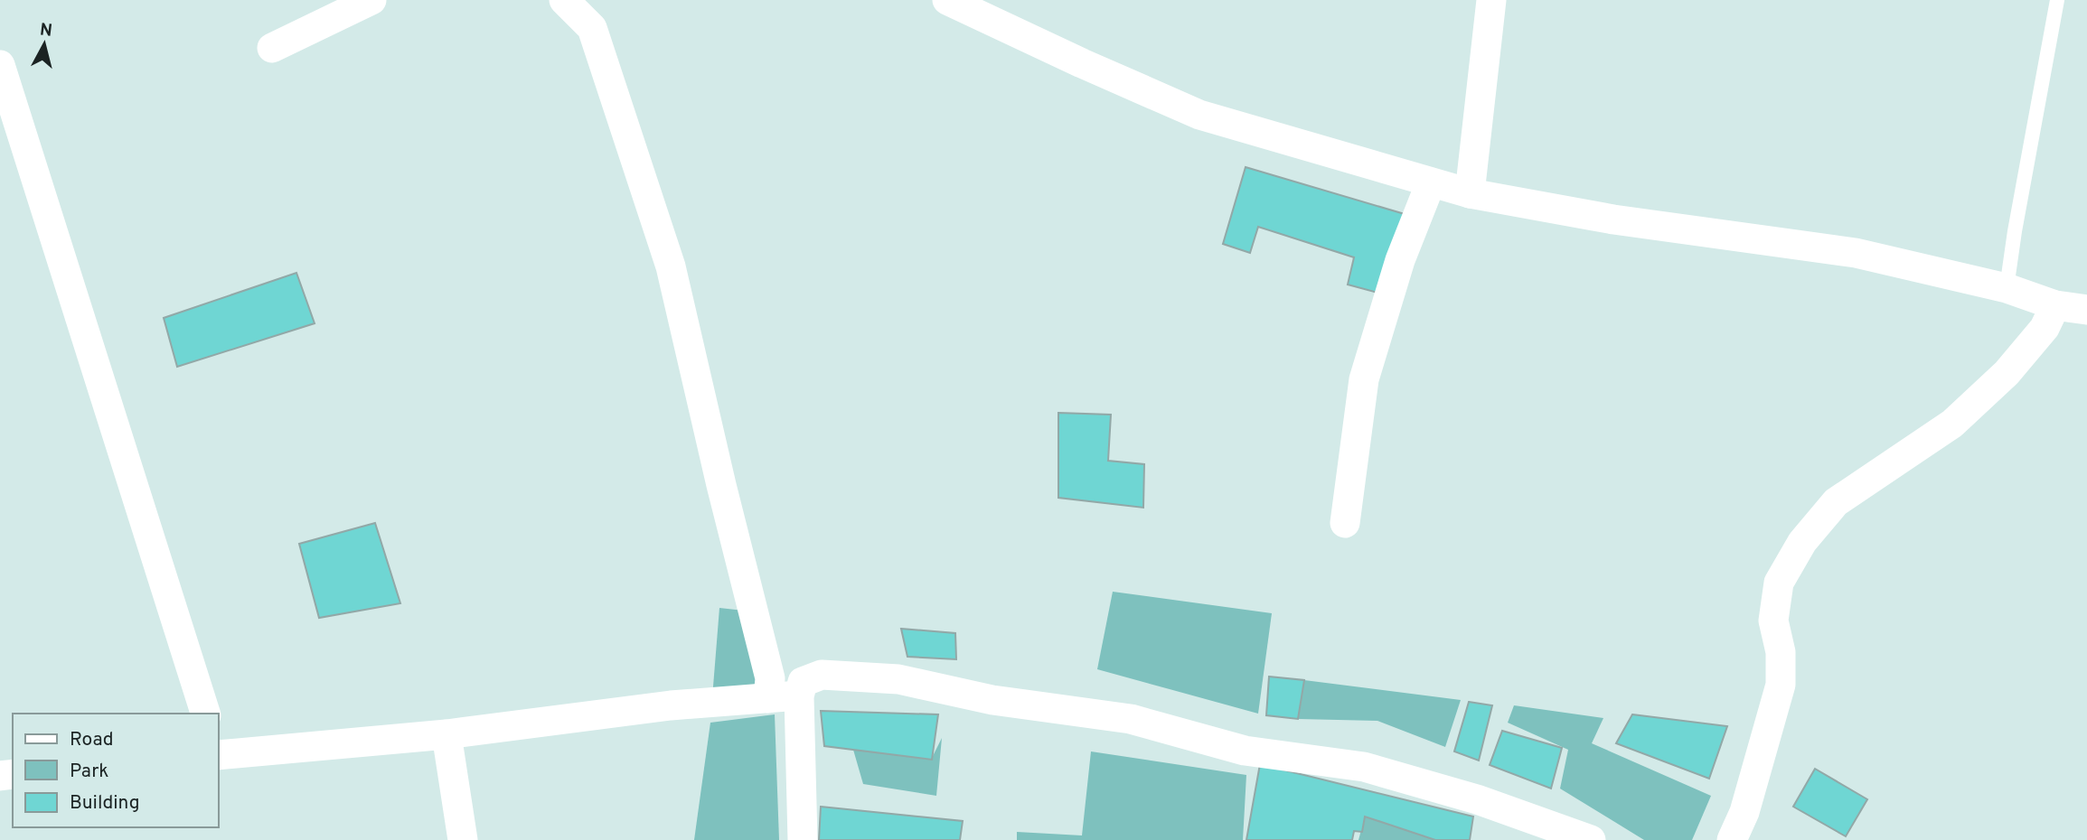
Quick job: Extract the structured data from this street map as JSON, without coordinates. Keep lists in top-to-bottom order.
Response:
{
  "legend": ["Road", "Park", "Building"],
  "north": "top"
}
